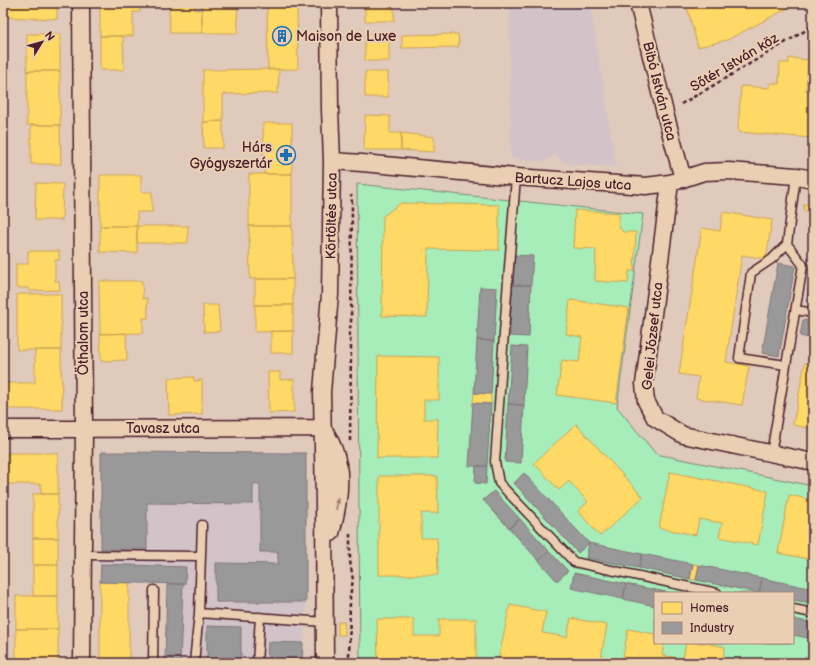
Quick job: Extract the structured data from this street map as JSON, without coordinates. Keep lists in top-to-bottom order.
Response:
{
  "streets": {
    "street": [
      "Bibó István utca",
      "Bartucz Lajos utca",
      "Körtöltés utca",
      "Öthalom utca",
      "Gelei József utca",
      "Tavasz utca"
    ],
    "path": ["Sőtér István köz"]
  },
  "crossings": [
    ["Sőtér István köz", "Bibó István utca"],
    ["Bibó István utca", "Bartucz Lajos utca"],
    ["Bibó István utca", "Gelei József utca"],
    ["Bartucz Lajos utca", "Körtöltés utca"],
    ["Bartucz Lajos utca", "Gelei József utca"],
    ["Körtöltés utca", "Tavasz utca"],
    ["Öthalom utca", "Tavasz utca"]
  ],
  "places": {
    "building": ["Maison de Luxe"],
    "pharmacy": ["Hárs Gyógyszertár"]
  },
  "legend": ["Homes", "Industry"],
  "north": "top right"
}
